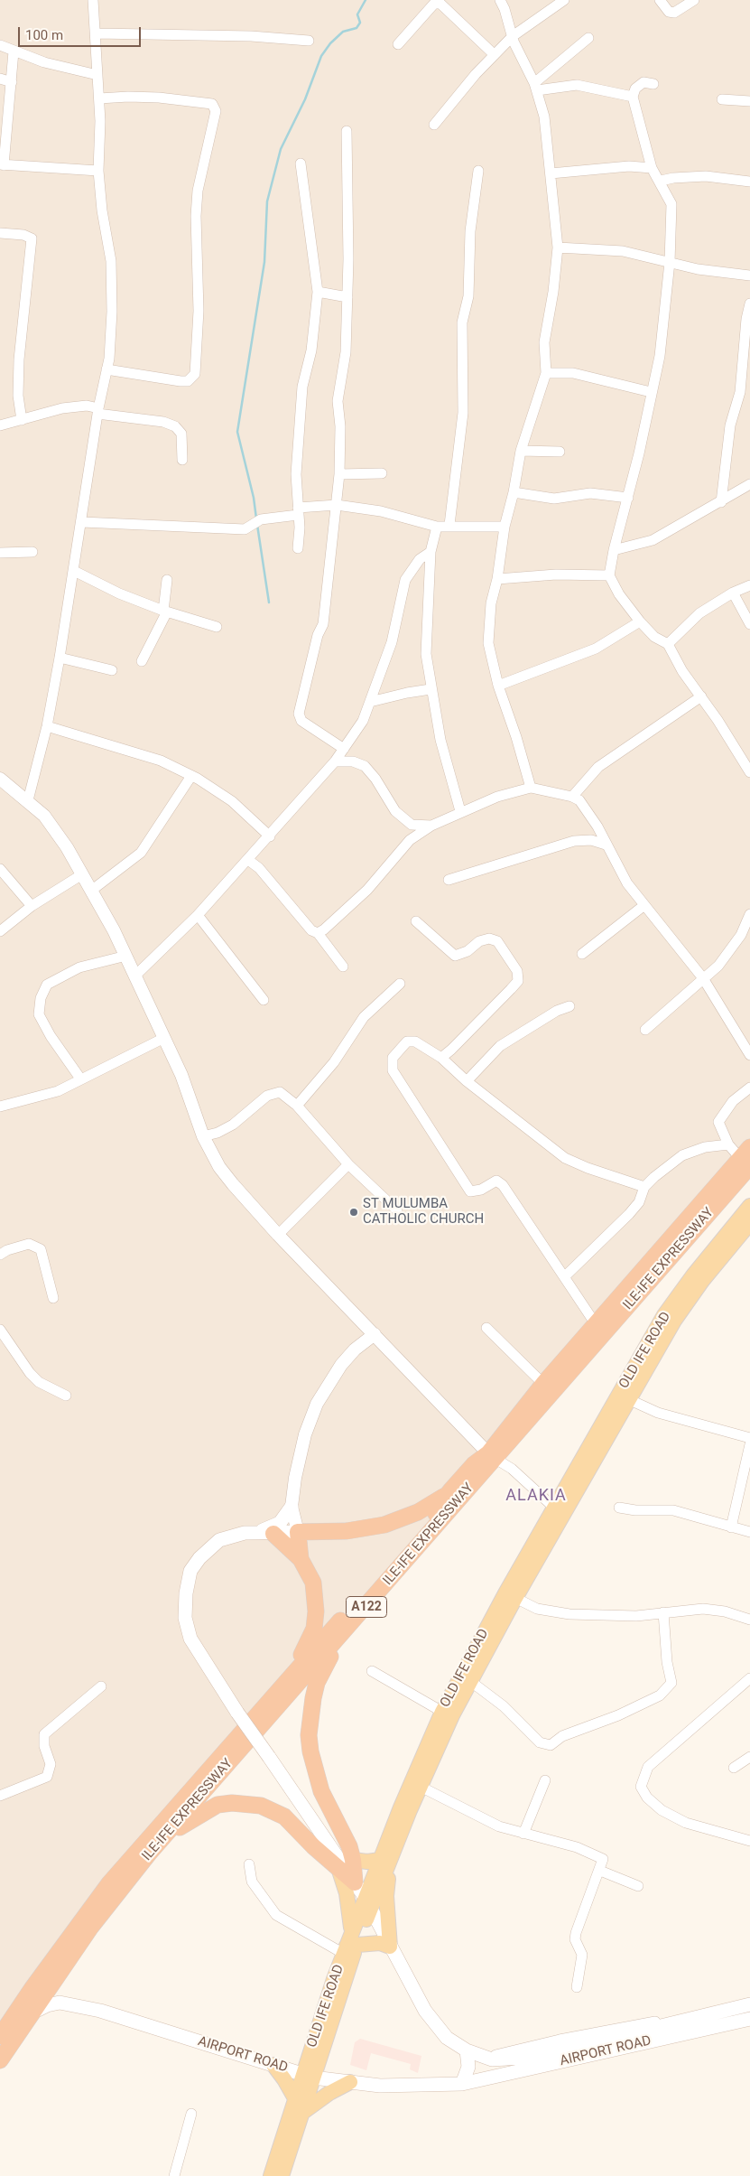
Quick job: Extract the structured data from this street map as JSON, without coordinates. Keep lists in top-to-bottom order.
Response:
{
  "streets": {
    "highway": ["ILE-IFE EXPRESSWAY", "A122"],
    "main road": ["OLD IFE ROAD", "AIRPORT ROAD"]
  },
  "crossings": [
    ["ILE-IFE EXPRESSWAY", "AIRPORT ROAD"],
    ["OLD IFE ROAD", "AIRPORT ROAD"]
  ],
  "districts": ["ALAKIA"],
  "places": ["ST MULUMBA CATHOLIC CHURCH"],
  "scale_bar": "100 m"
}
